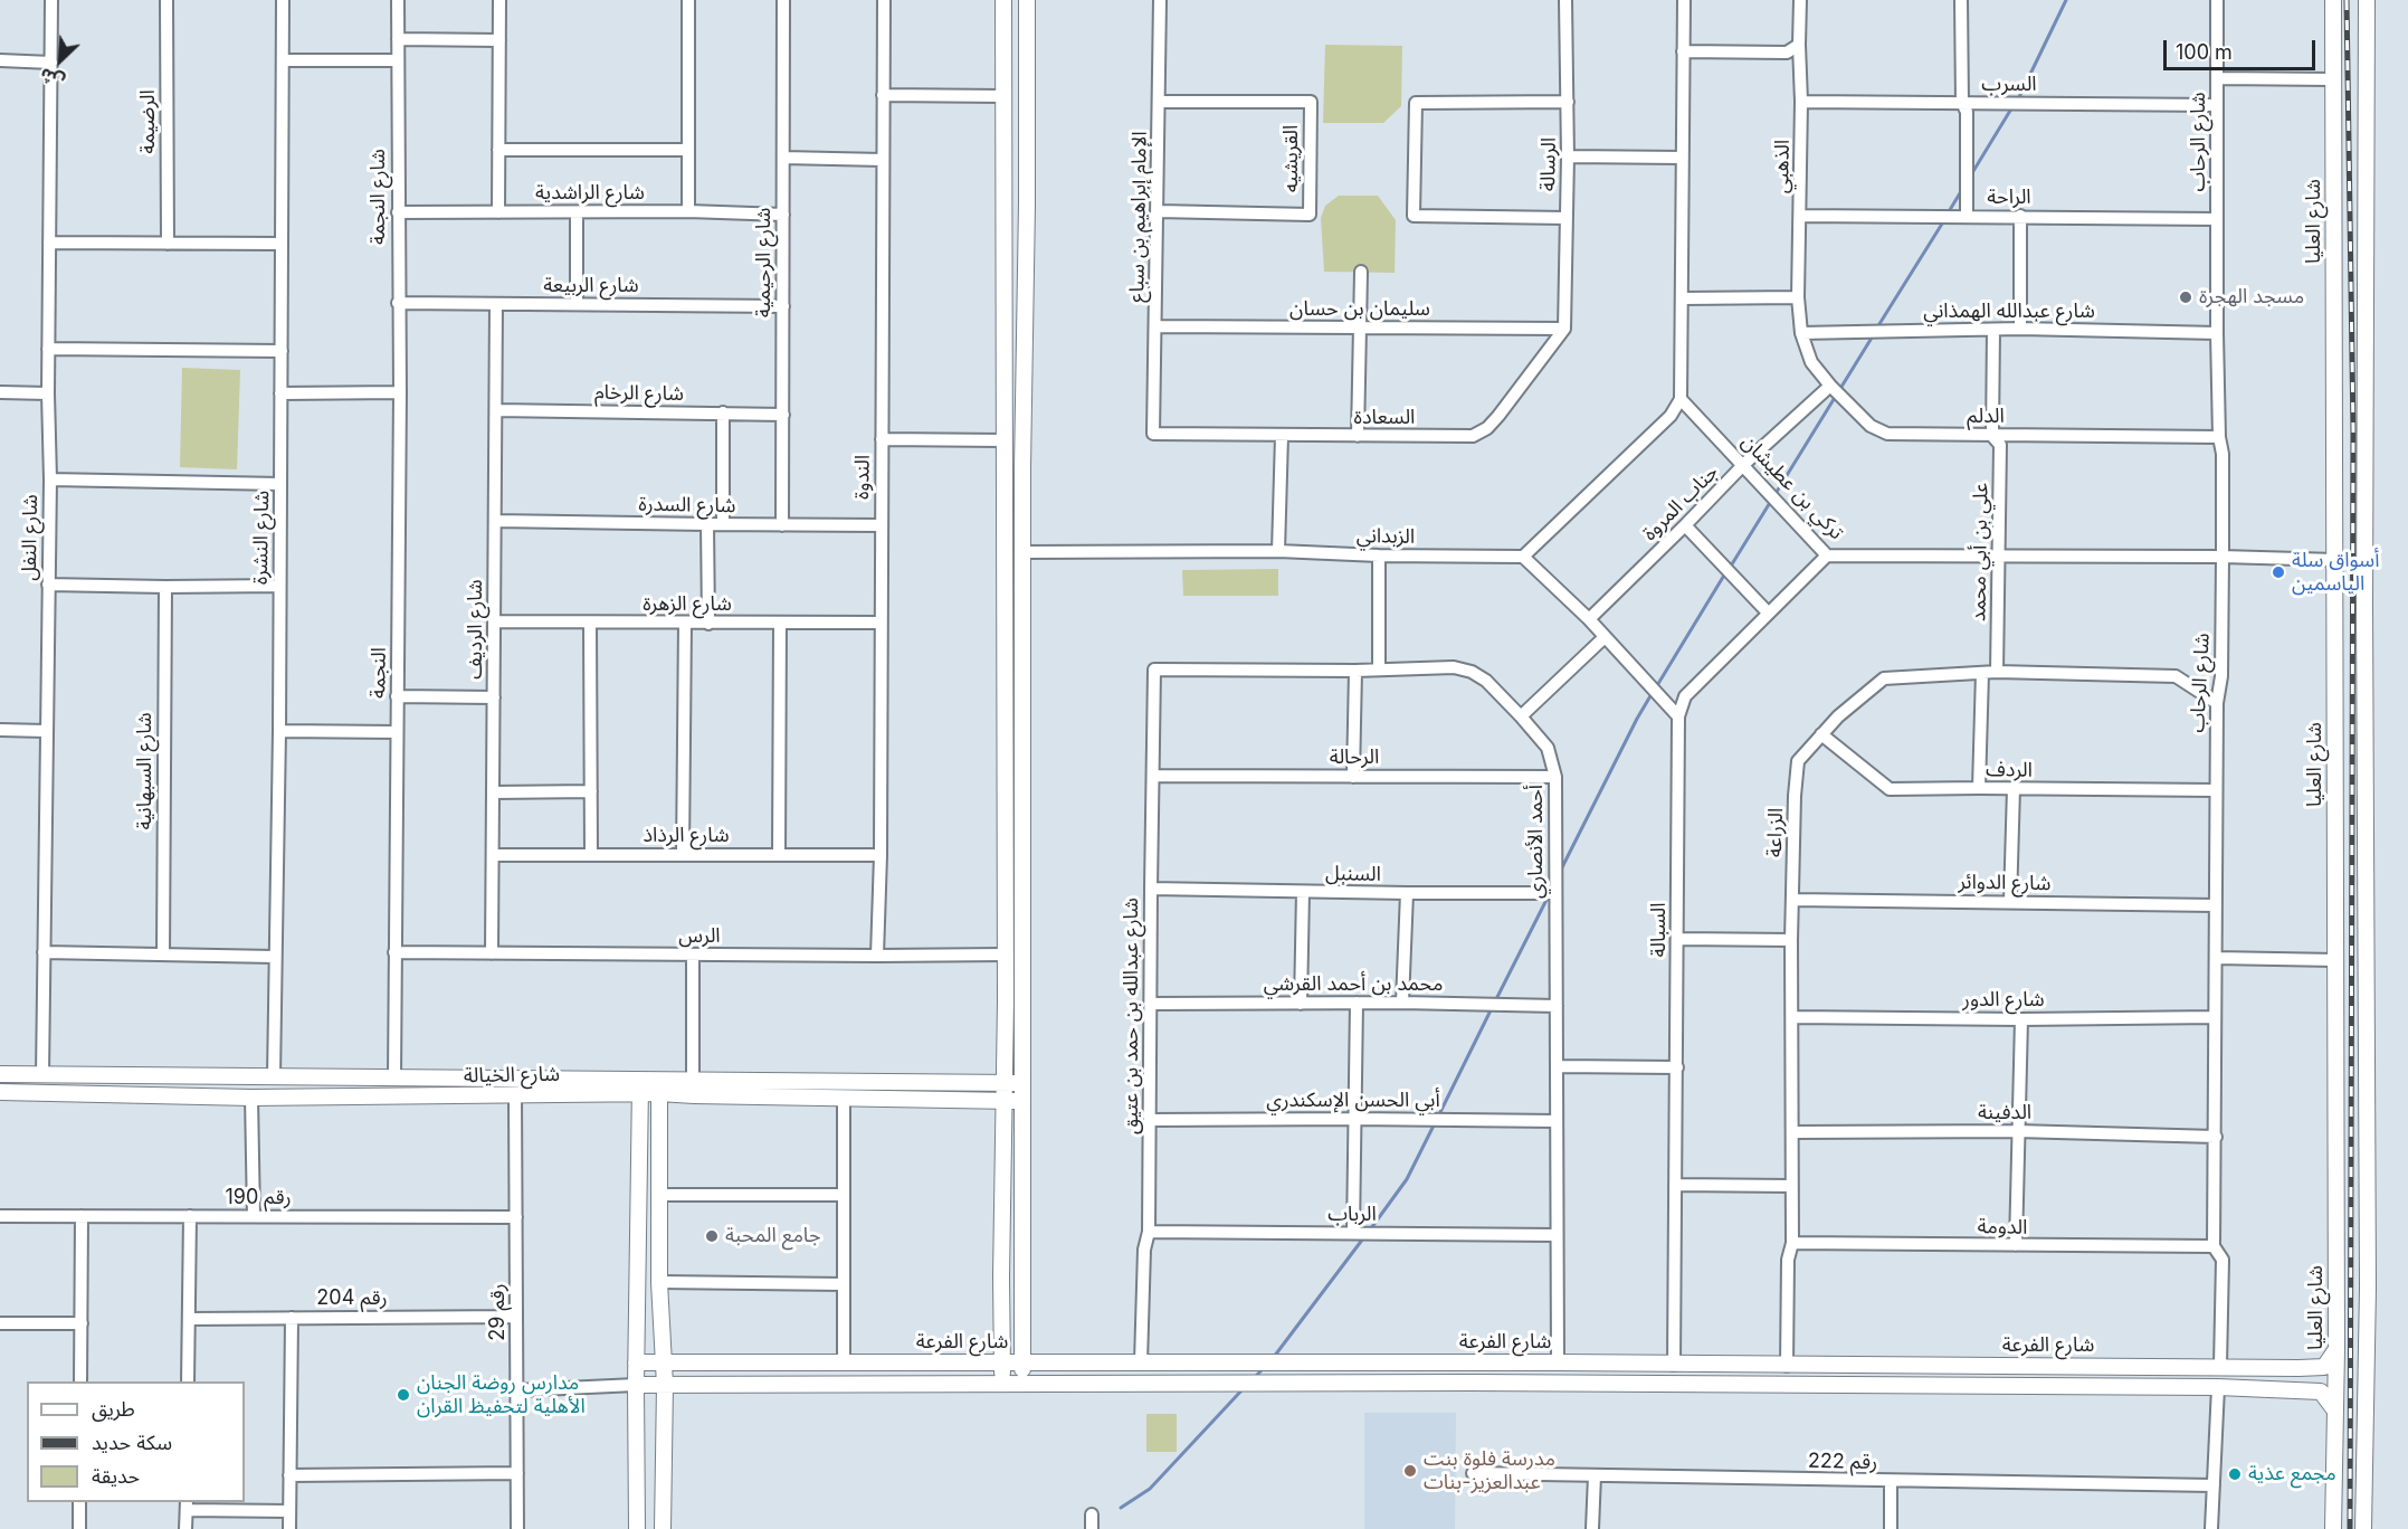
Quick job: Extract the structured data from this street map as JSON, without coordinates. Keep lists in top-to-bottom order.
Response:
{
  "streets": {
    "street": [
      "السرب",
      "الرضيمة",
      "شارع الرحاب",
      "القريشيه",
      "الرسالة",
      "الذهبي",
      "شارع الراشدية",
      "شارع النجمة",
      "الراحة",
      "الإمام إبراهيم بن سباع",
      "شارع العليا",
      "شارع الرحيمية",
      "شارع الربيعة",
      "سليمان بن حسان",
      "شارع عبدالله الهمذاني",
      "شارع الرخام",
      "الدلم",
      "السعادة",
      "الندوة",
      "تركي بن عطيشان",
      "جناب المروة",
      "شارع السدرة",
      "الزبداني",
      "شارع النفل",
      "شارع النشرة",
      "علي بن أبي محمد",
      "شارع الزهرة",
      "شارع الرديف",
      "النجمة",
      "الرحالة",
      "الردف",
      "شارع السبهانية",
      "الزراعة",
      "شارع الرذاذ",
      "أحمد الأنصاري",
      "السنبل",
      "شارع الدوائر",
      "السبالة",
      "الرس",
      "محمد بن أحمد القرشي",
      "شارع الدور",
      "شارع عبدالله بن حمد بن عتيق",
      "شارع الخيالة",
      "أبي الحسن الإسكندري",
      "الدفينة",
      "رقم 190",
      "الرباب",
      "الدومة",
      "رقم 204",
      "رقم 29",
      "شارع الفرعة",
      "رقم 222"
    ]
  },
  "crossings": [
    ["السرب", "شارع الرحاب"],
    ["السرب", "الذهبي"],
    ["شارع الرحاب", "الراحة"],
    ["شارع الرحاب", "شارع عبدالله الهمذاني"],
    ["شارع الرحاب", "الدلم"],
    ["شارع الرحاب", "تركي بن عطيشان"],
    ["شارع الرحاب", "الردف"],
    ["شارع الرحاب", "الزراعة"],
    ["شارع الرحاب", "شارع الدوائر"],
    ["شارع الرحاب", "شارع الدور"],
    ["شارع الرحاب", "الدفينة"],
    ["شارع الرحاب", "الدومة"],
    ["شارع الرحاب", "شارع الفرعة"],
    ["القريشيه", "الإمام إبراهيم بن سباع"],
    ["الرسالة", "سليمان بن حسان"],
    ["الرسالة", "السعادة"],
    ["الذهبي", "الراحة"],
    ["الذهبي", "شارع عبدالله الهمذاني"],
    ["الذهبي", "الدلم"],
    ["شارع الراشدية", "شارع النجمة"],
    ["شارع الراشدية", "شارع الرحيمية"],
    ["شارع النجمة", "شارع الربيعة"],
    ["شارع النجمة", "النجمة"],
    ["الإمام إبراهيم بن سباع", "سليمان بن حسان"],
    ["الإمام إبراهيم بن سباع", "السعادة"],
    ["شارع العليا", "تركي بن عطيشان"],
    ["شارع العليا", "شارع الفرعة"],
    ["شارع الرحيمية", "شارع الربيعة"],
    ["شارع الرحيمية", "شارع الرخام"],
    ["شارع الرحيمية", "شارع السدرة"],
    ["شارع الربيعة", "شارع الرديف"],
    ["سليمان بن حسان", "السعادة"],
    ["شارع عبدالله الهمذاني", "الدلم"],
    ["شارع عبدالله الهمذاني", "علي بن أبي محمد"],
    ["شارع الرخام", "شارع الرديف"],
    ["الدلم", "جناب المروة"],
    ["الدلم", "علي بن أبي محمد"],
    ["الندوة", "شارع السدرة"],
    ["الندوة", "شارع الزهرة"],
    ["الندوة", "شارع الرذاذ"],
    ["الندوة", "الرس"],
    ["تركي بن عطيشان", "جناب المروة"],
    ["تركي بن عطيشان", "علي بن أبي محمد"],
    ["تركي بن عطيشان", "السبالة"],
    ["شارع السدرة", "شارع الرديف"],
    ["شارع النفل", "شارع الخيالة"],
    ["شارع النشرة", "شارع الخيالة"],
    ["علي بن أبي محمد", "الزراعة"],
    ["شارع الزهرة", "شارع الرديف"],
    ["شارع الرديف", "شارع الرذاذ"],
    ["شارع الرديف", "الرس"],
    ["النجمة", "الرس"],
    ["النجمة", "شارع الخيالة"],
    ["الرحالة", "أحمد الأنصاري"],
    ["الرحالة", "شارع عبدالله بن حمد بن عتيق"],
    ["الردف", "الزراعة"],
    ["الزراعة", "شارع الدوائر"],
    ["الزراعة", "شارع الدور"],
    ["الزراعة", "الدفينة"],
    ["الزراعة", "الدومة"],
    ["الزراعة", "شارع الفرعة"],
    ["أحمد الأنصاري", "السنبل"],
    ["أحمد الأنصاري", "محمد بن أحمد القرشي"],
    ["أحمد الأنصاري", "شارع عبدالله بن حمد بن عتيق"],
    ["أحمد الأنصاري", "أبي الحسن الإسكندري"],
    ["أحمد الأنصاري", "الرباب"],
    ["أحمد الأنصاري", "شارع الفرعة"],
    ["السنبل", "شارع عبدالله بن حمد بن عتيق"],
    ["السبالة", "شارع الفرعة"],
    ["محمد بن أحمد القرشي", "شارع عبدالله بن حمد بن عتيق"],
    ["شارع عبدالله بن حمد بن عتيق", "أبي الحسن الإسكندري"],
    ["شارع عبدالله بن حمد بن عتيق", "الرباب"],
    ["شارع عبدالله بن حمد بن عتيق", "شارع الفرعة"],
    ["شارع الخيالة", "رقم 29"],
    ["رقم 190", "رقم 29"],
    ["رقم 204", "رقم 29"]
  ],
  "places": [
    "مسجد الهجرة",
    "أسواق سلة الياسمين",
    "جامع المحبة",
    "مدارس روضة الجنان الأهلية لتحفيظ القران",
    "مدرسة فلوة بنت عبدالعزيز-بنات",
    "مجمع عذية"
  ],
  "legend": ["طريق", "سكة حديد", "حديقة"],
  "scale_bar": "100 m",
  "north": "bottom left"
}
